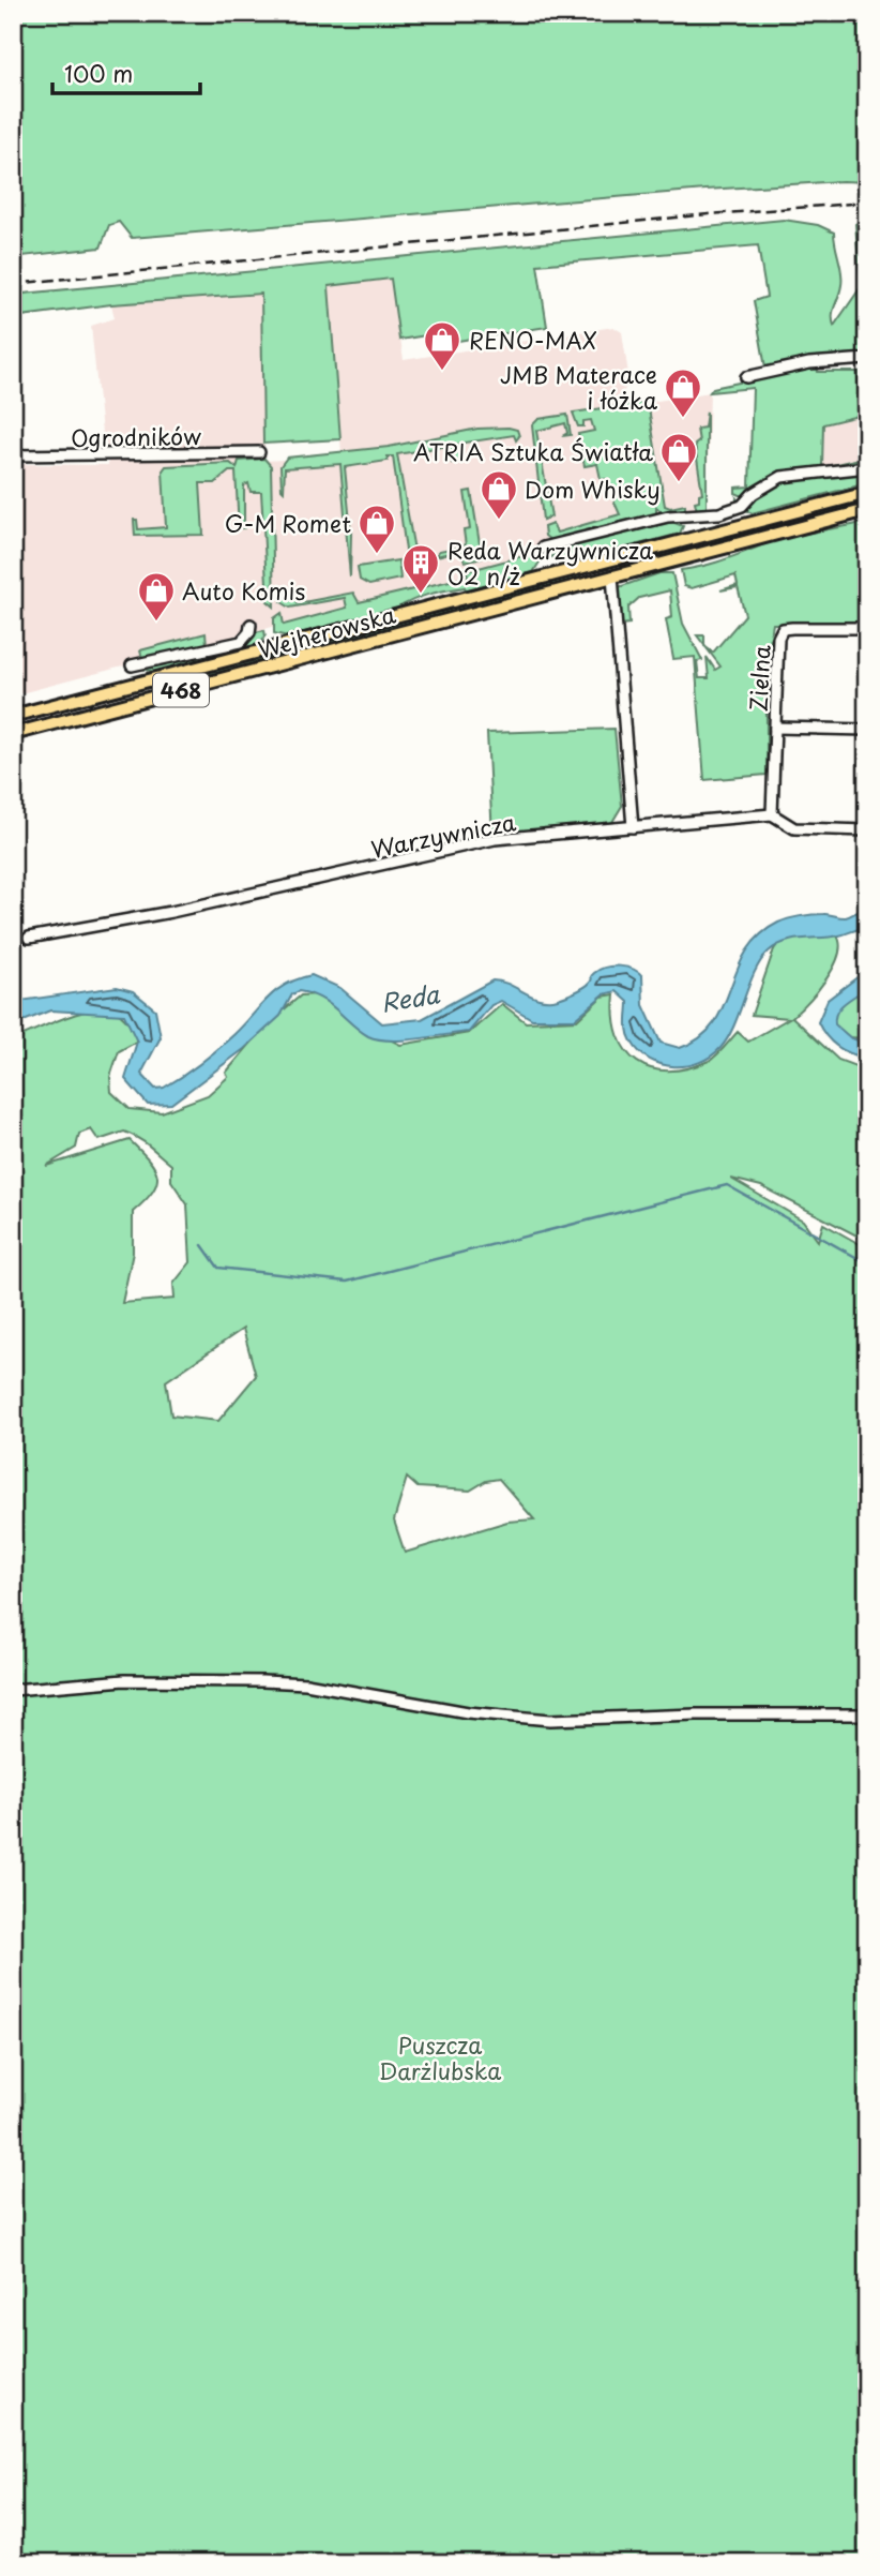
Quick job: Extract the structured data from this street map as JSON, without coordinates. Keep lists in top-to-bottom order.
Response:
{
  "streets": {
    "main road": ["Wejherowska", "468"],
    "street": ["Ogrodników", "Zielna", "Warzywnicza"]
  },
  "crossings": [
    ["Zielna", "Warzywnicza"]
  ],
  "water": ["Reda"],
  "parks": ["Puszcza Darżlubska"],
  "places": {
    "shop": [
      "RENO-MAX",
      "JMB Materace i łóżka",
      "ATRIA Sztuka Światła",
      "Dom Whisky",
      "G-M Romet",
      "Auto Komis"
    ],
    "building": ["Reda Warzywnicza 02 n/ż"]
  },
  "scale_bar": "100 m"
}
